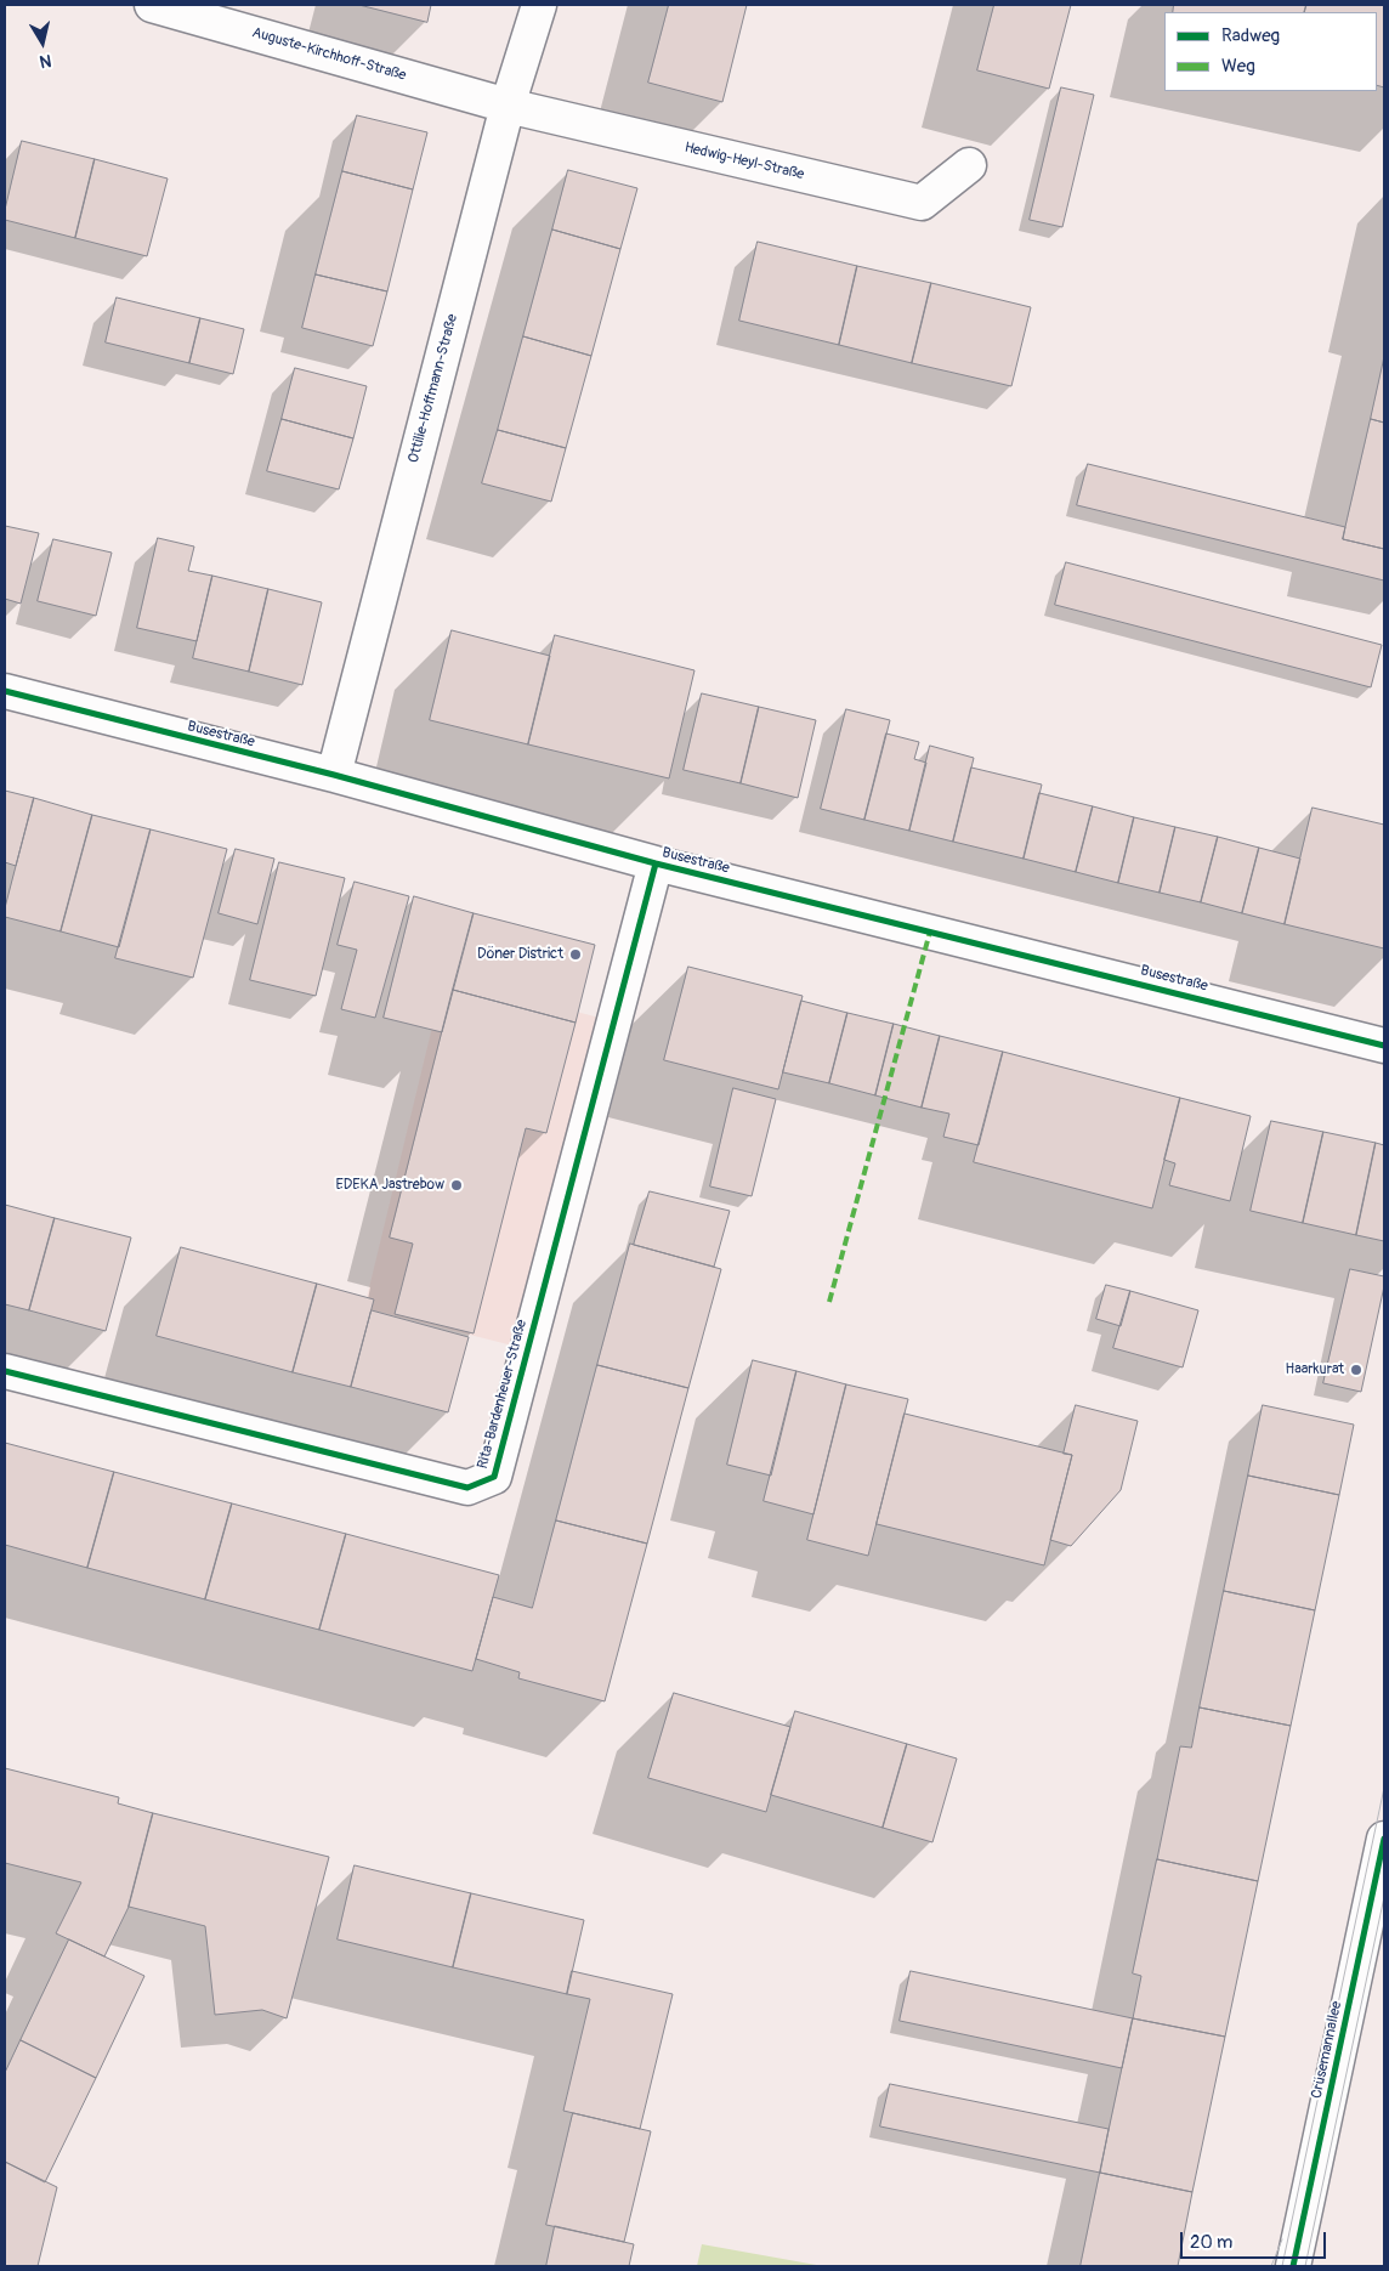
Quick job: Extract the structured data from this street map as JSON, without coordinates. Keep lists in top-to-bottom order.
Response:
{
  "streets": {
    "street": [
      "Auguste-Kirchhoff-Straße",
      "Hedwig-Heyl-Straße",
      "Ottilie-Hoffmann-Straße",
      "Busestraße",
      "Rita-Bardenheuer-Straße",
      "Crüsemannallee"
    ]
  },
  "crossings": [
    ["Auguste-Kirchhoff-Straße", "Hedwig-Heyl-Straße"],
    ["Auguste-Kirchhoff-Straße", "Ottilie-Hoffmann-Straße"],
    ["Hedwig-Heyl-Straße", "Ottilie-Hoffmann-Straße"],
    ["Ottilie-Hoffmann-Straße", "Busestraße"],
    ["Busestraße", "Rita-Bardenheuer-Straße"]
  ],
  "places": ["Döner District", "EDEKA Jastrebow", "Haarkurat"],
  "legend": ["Radweg", "Weg"],
  "scale_bar": "20 m",
  "north": "bottom"
}
